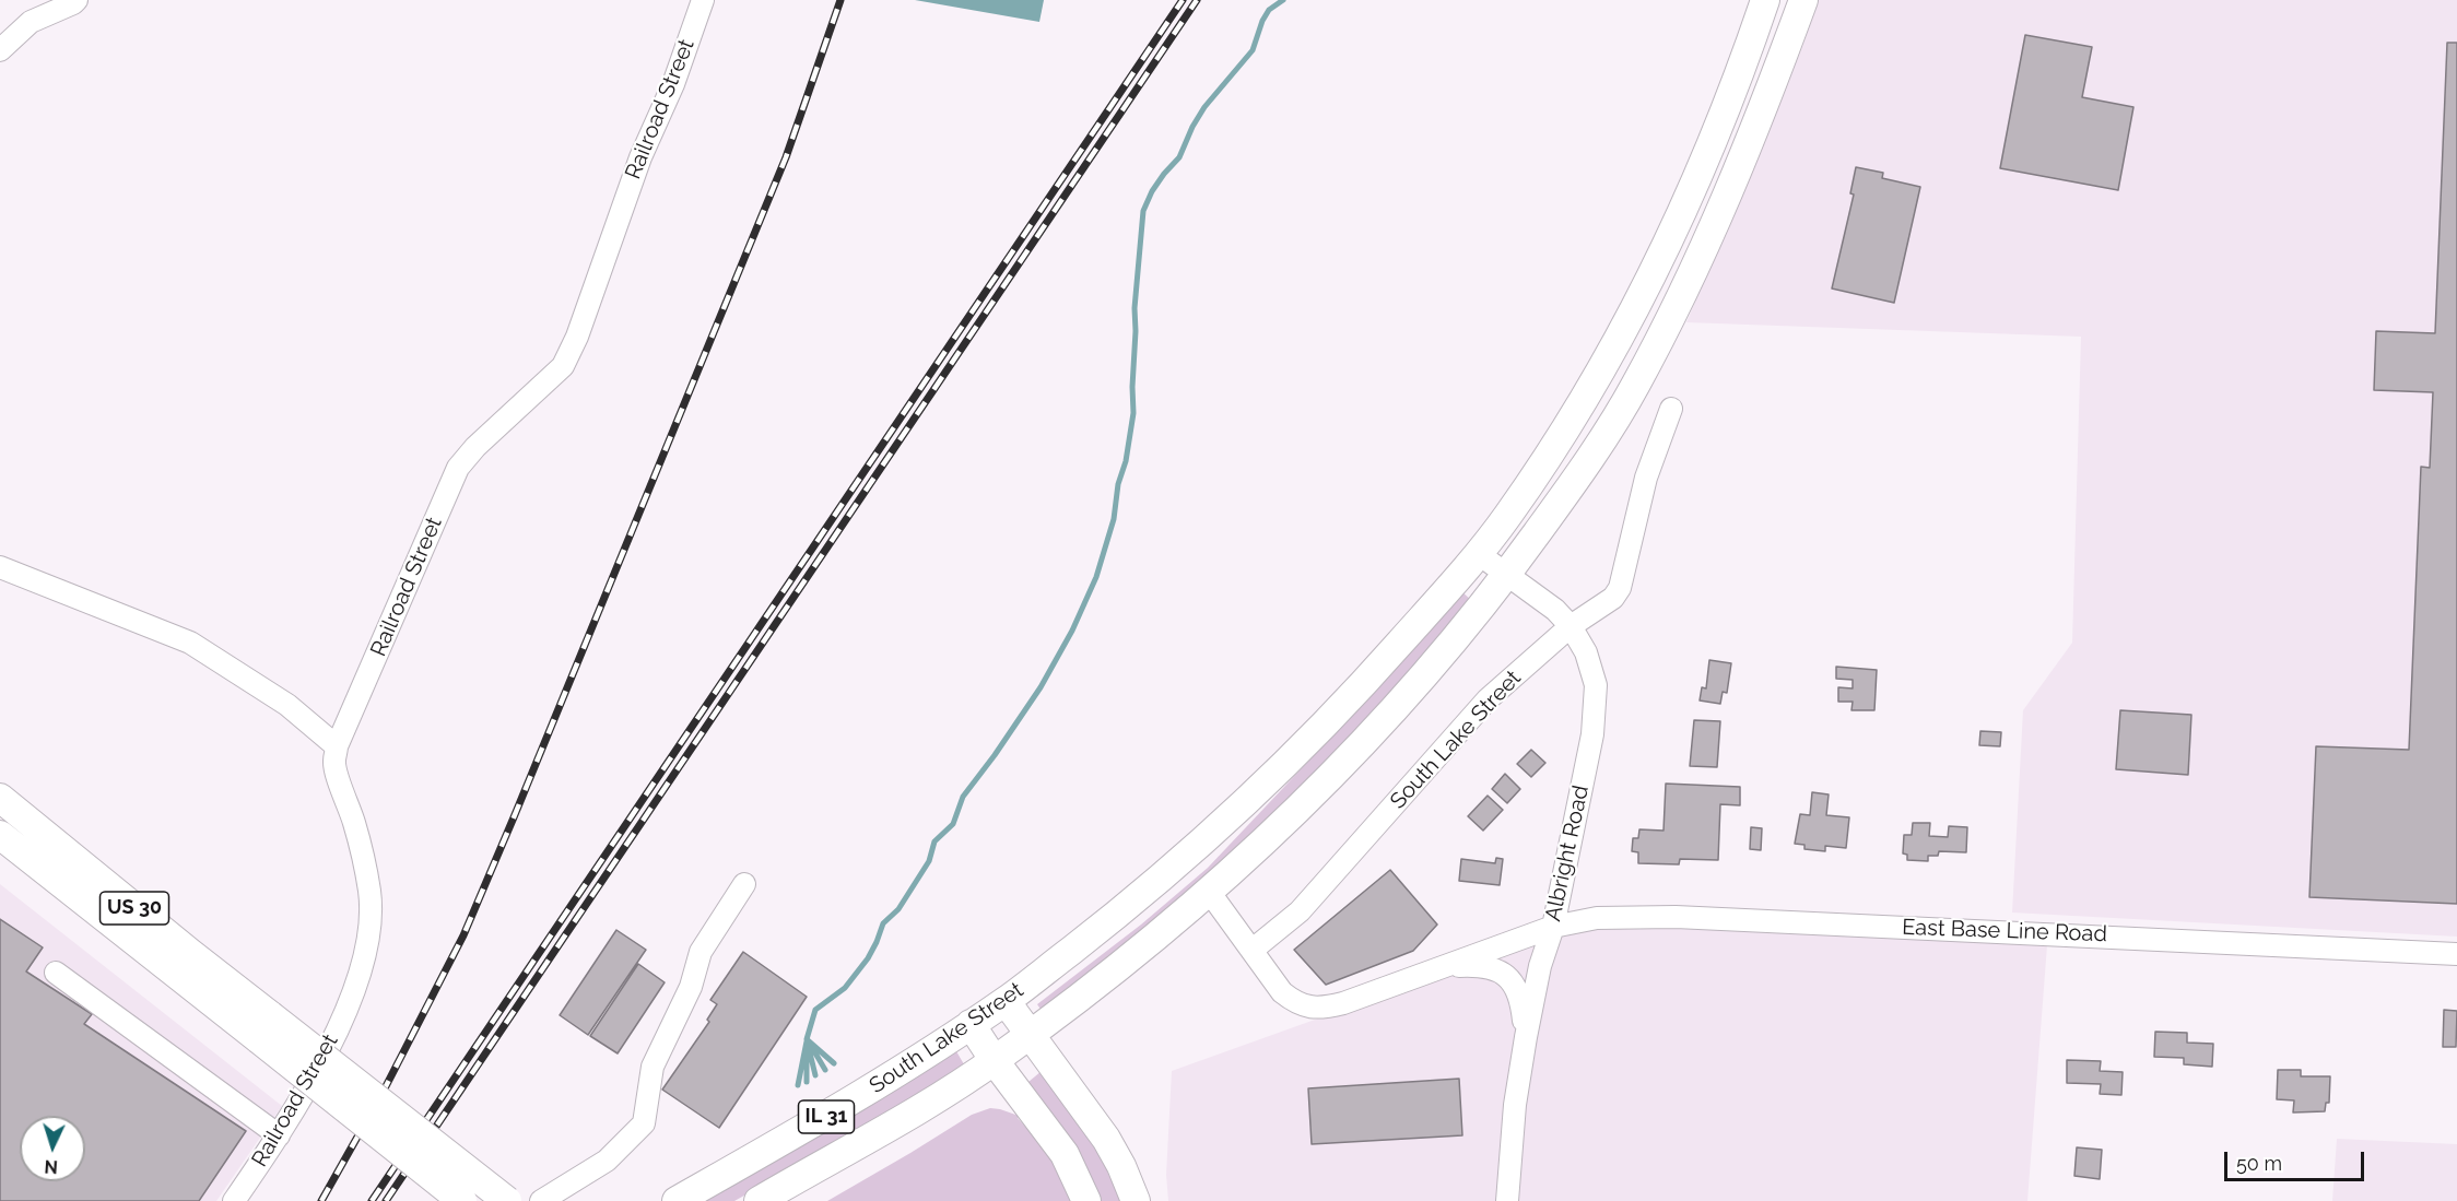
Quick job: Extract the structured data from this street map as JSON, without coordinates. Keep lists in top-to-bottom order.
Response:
{
  "streets": {
    "main road": ["South Lake Street", "US 30", "IL 31"],
    "street": ["Railroad Street", "Albright Road", "East Base Line Road"]
  },
  "crossings": [
    ["South Lake Street", "Albright Road"],
    ["South Lake Street", "East Base Line Road"],
    ["South Lake Street", "IL 31"],
    ["Albright Road", "East Base Line Road"],
    ["Albright Road", "IL 31"],
    ["East Base Line Road", "IL 31"]
  ],
  "scale_bar": "50 m",
  "north": "bottom"
}
